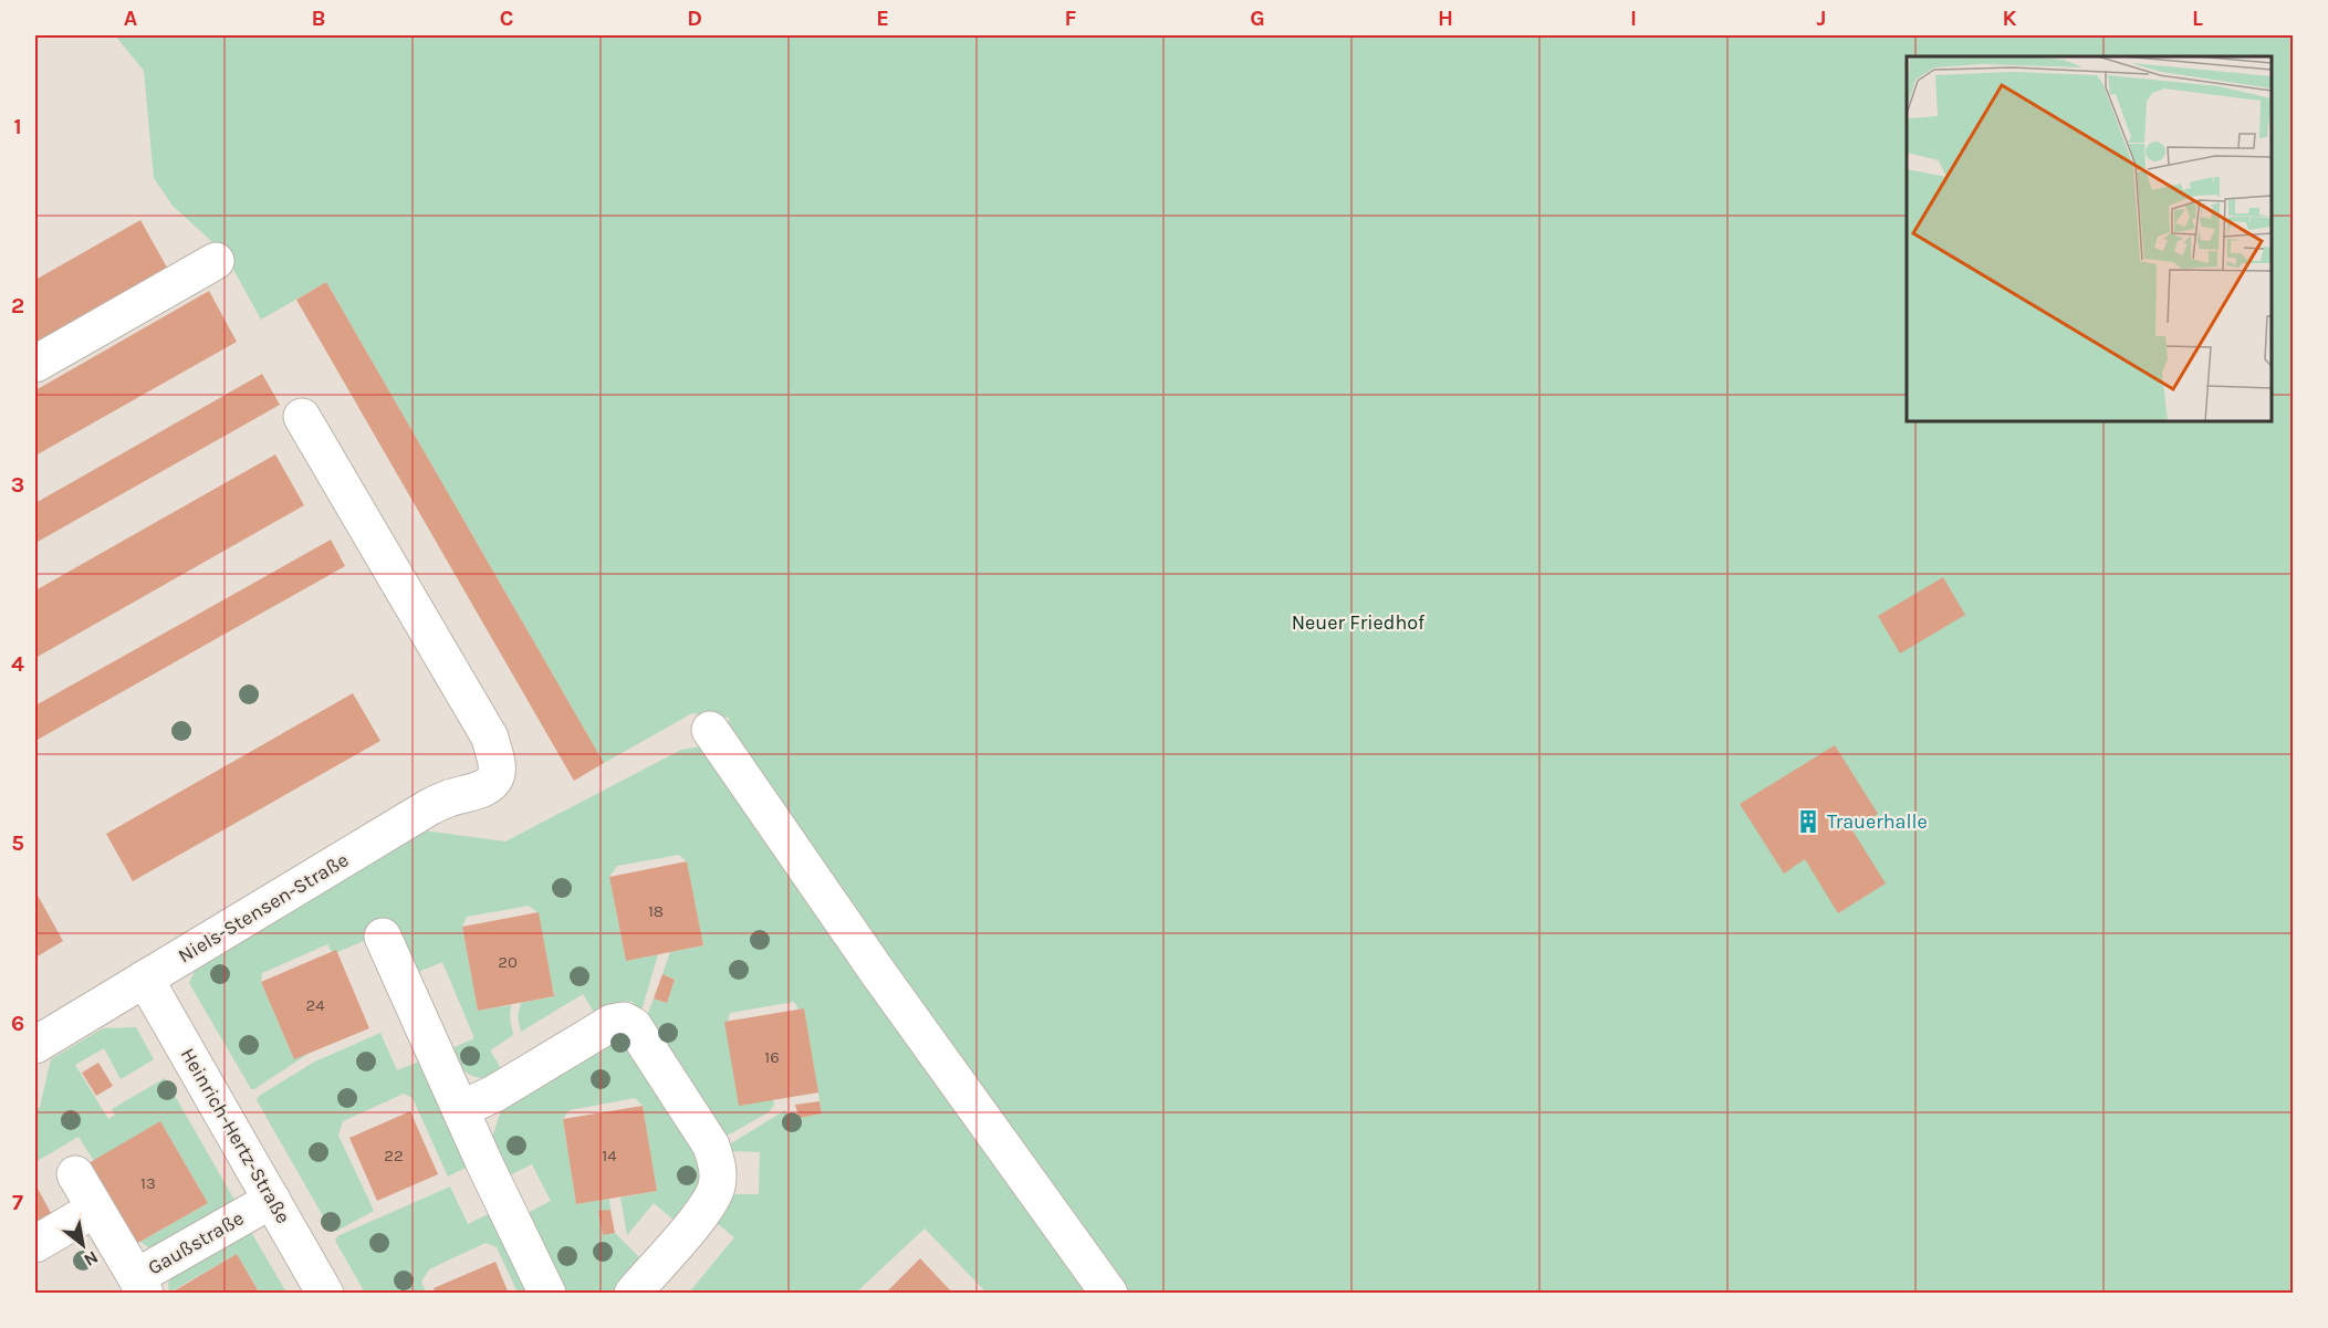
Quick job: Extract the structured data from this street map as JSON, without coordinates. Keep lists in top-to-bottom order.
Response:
{
  "streets": {
    "street": ["Niels-Stensen-Straße", "Heinrich-Hertz-Straße", "Gaußstraße"]
  },
  "crossings": [
    ["Niels-Stensen-Straße", "Heinrich-Hertz-Straße"],
    ["Heinrich-Hertz-Straße", "Gaußstraße"]
  ],
  "parks": ["Neuer Friedhof"],
  "places": {
    "building": ["Trauerhalle"]
  },
  "house_numbers": [
    "18",
    "20",
    "24",
    "16",
    "22",
    "14",
    "13"
  ],
  "north": "bottom right",
  "grid": {
    "columns": [
      "A",
      "B",
      "C",
      "D",
      "E",
      "F",
      "G",
      "H",
      "I",
      "J",
      "K",
      "L"
    ],
    "rows": [
      "1",
      "2",
      "3",
      "4",
      "5",
      "6",
      "7"
    ]
  }
}
